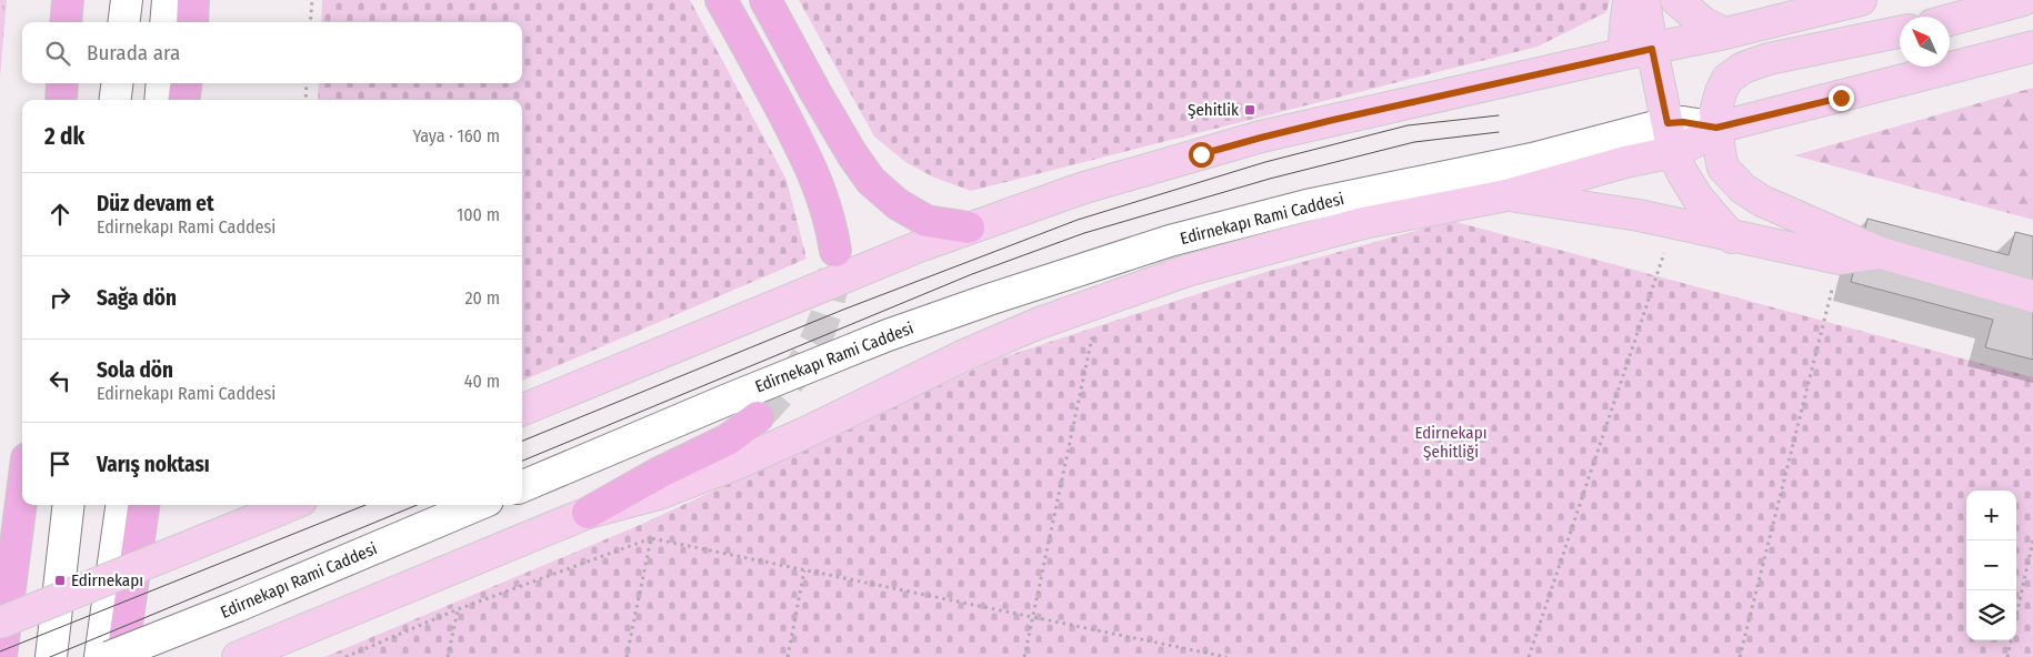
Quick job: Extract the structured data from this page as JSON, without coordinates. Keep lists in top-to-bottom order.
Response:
{
  "streets": {
    "lane": ["Edirnekapı Rami Caddesi"]
  },
  "parks": ["Edirnekapı Şehitliği"],
  "places": {
    "transit": ["Şehitlik", "Edirnekapı"]
  },
  "north": "top left",
  "page": {
    "search": "Burada ara",
    "heading": ["2 dk", "Yaya · 160 m"],
    "list": [
      ["Düz devam et", "Edirnekapı Rami Caddesi", "100 m"],
      ["Sağa dön", "20 m"],
      ["Sola dön", "Edirnekapı Rami Caddesi", "40 m"],
      "Varış noktası"
    ],
    "map_buttons": ["+", "−"]
  }
}
